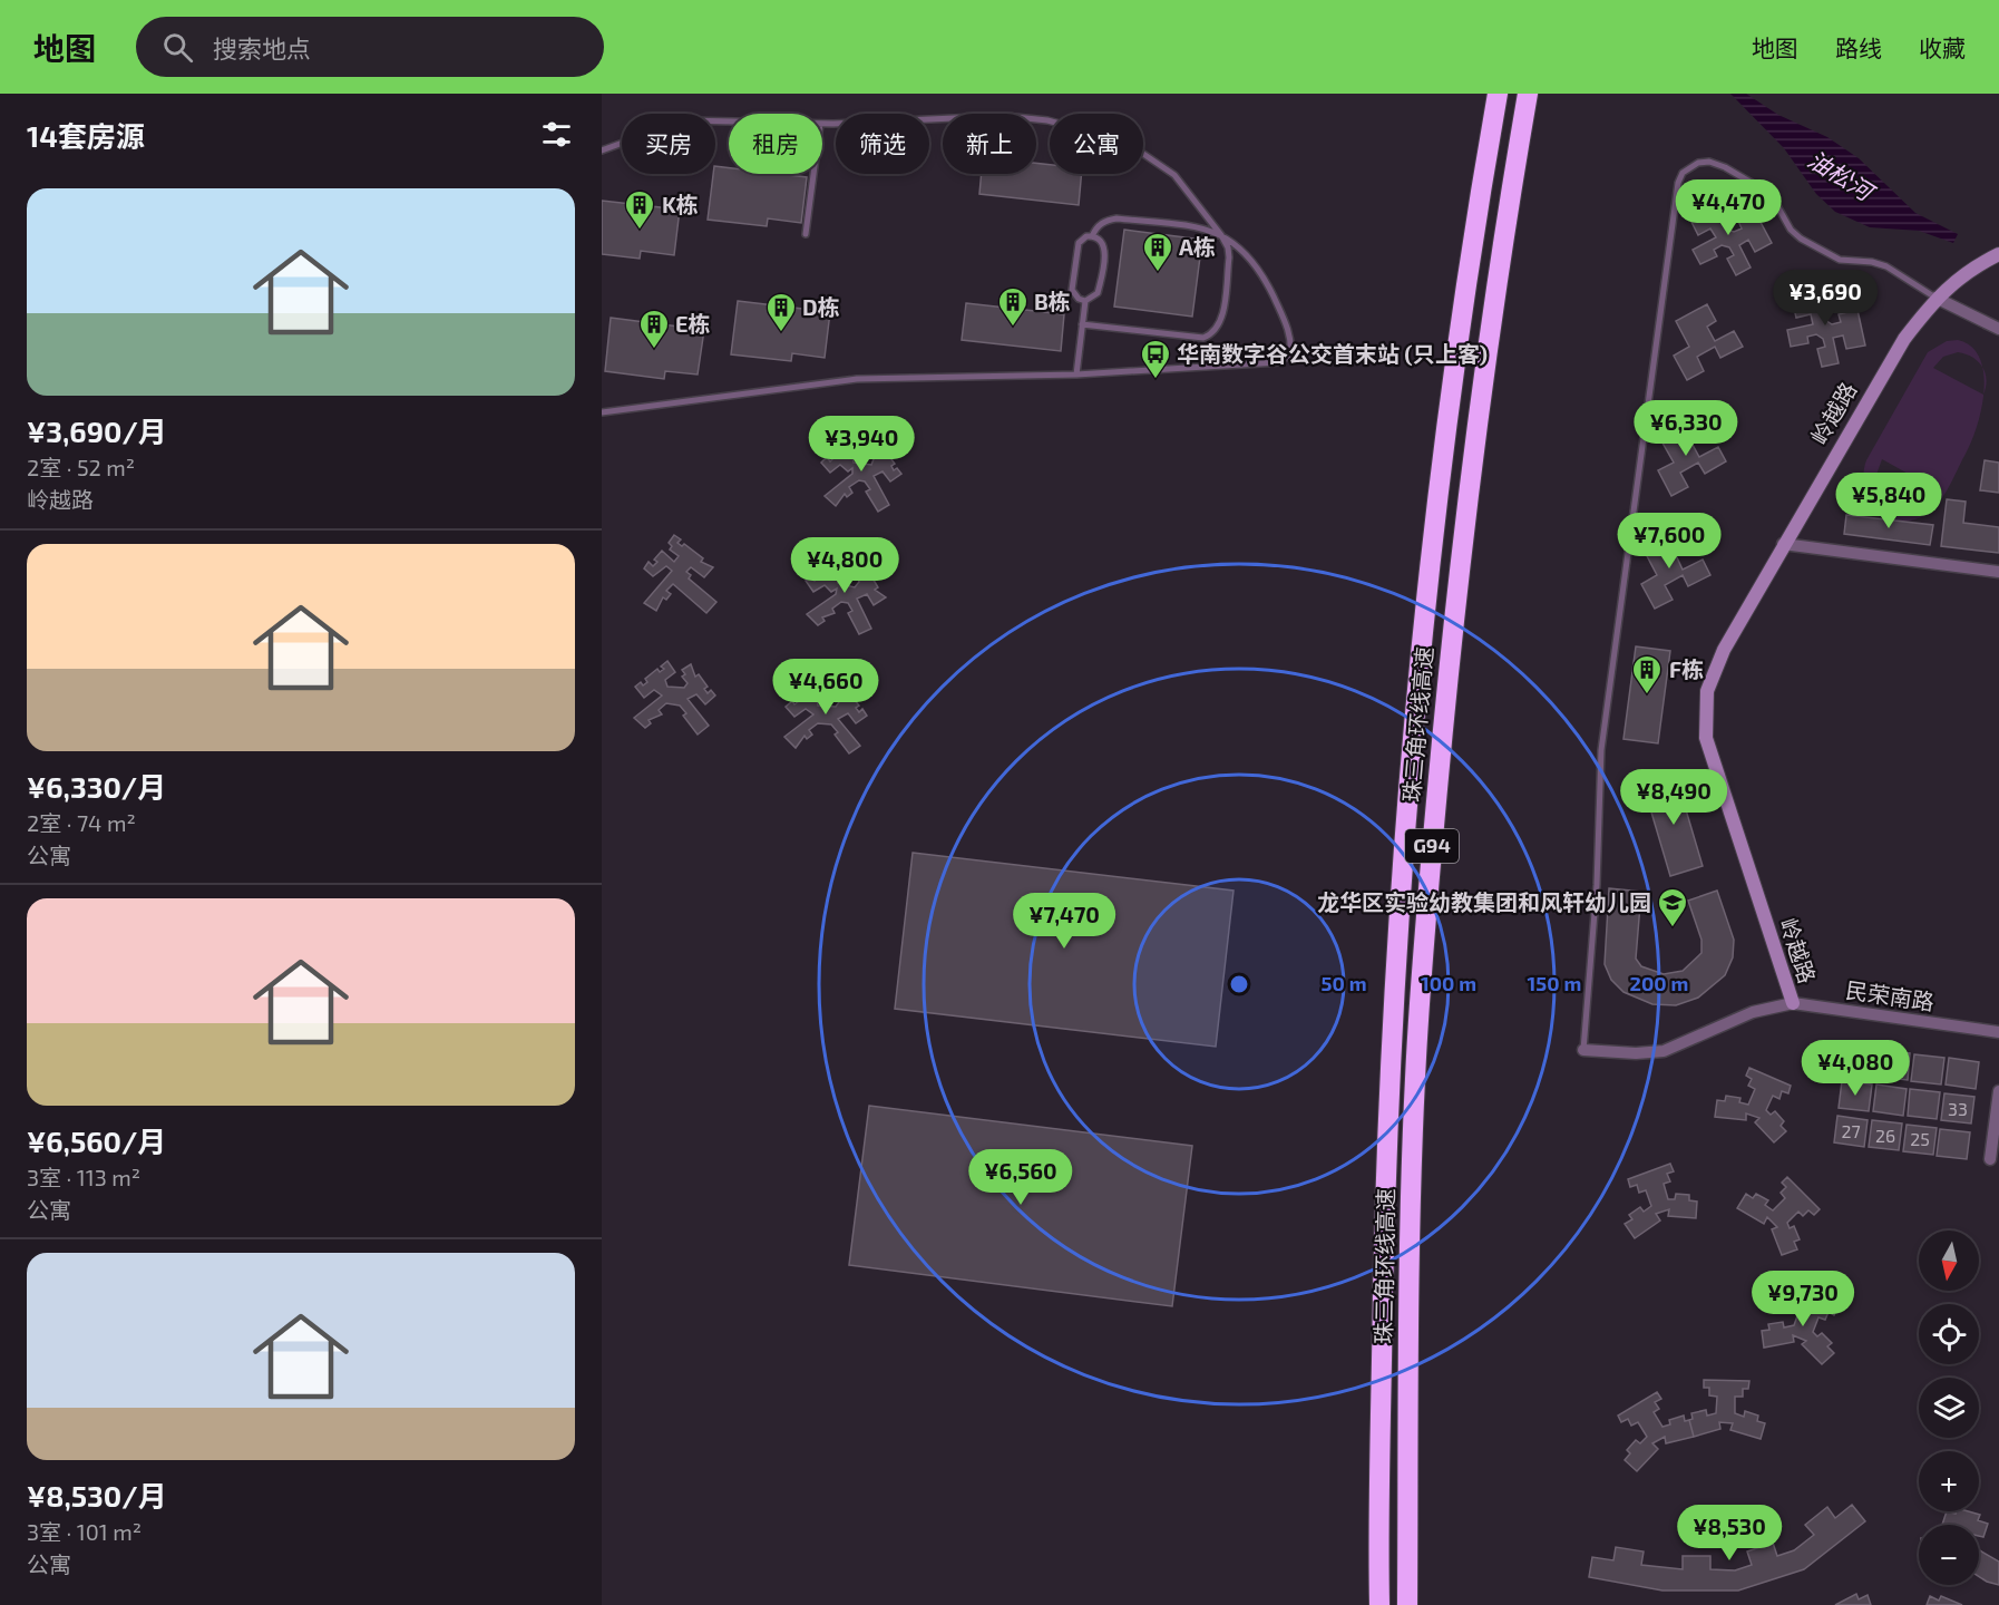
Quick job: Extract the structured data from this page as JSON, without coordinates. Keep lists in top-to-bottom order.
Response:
{
  "streets": {
    "highway": ["珠三角环线高速", "G94"],
    "street": ["岭越路", "民荣南路"]
  },
  "crossings": [
    ["岭越路", "民荣南路"]
  ],
  "water": ["油松河"],
  "places": {
    "building": [
      "K栋",
      "A栋",
      "B栋",
      "D栋",
      "E栋",
      "F栋"
    ],
    "bus stop": ["华南数字谷公交首末站 (只上客)"],
    "school or university": ["龙华区实验幼教集团和风轩幼儿园"]
  },
  "house_numbers": [
    "33",
    "27",
    "26",
    "25"
  ],
  "north": "bottom",
  "page": {
    "header": "地图",
    "search": "搜索地点",
    "nav": ["地图", "路线", "收藏"],
    "heading": "14套房源",
    "chip": [
      "买房",
      "租房",
      "筛选",
      "新上",
      "公寓"
    ],
    "list": [
      {
        "name": "¥3,690/月",
        "note": "2室 · 52 m² · 岭越路"
      },
      {
        "name": "¥6,330/月",
        "note": "2室 · 74 m² · 公寓"
      },
      {
        "name": "¥6,560/月",
        "note": "3室 · 113 m² · 公寓"
      },
      {
        "name": "¥8,530/月",
        "note": "3室 · 101 m² · 公寓"
      }
    ],
    "price": [
      "¥4,470",
      "¥3,690",
      "¥6,330",
      "¥3,940",
      "¥5,840",
      "¥7,600",
      "¥4,800",
      "¥4,660",
      "¥8,490",
      "¥7,470",
      "¥4,080",
      "¥6,560",
      "¥9,730",
      "¥8,530"
    ],
    "map_buttons": ["+", "−"]
  },
  "rings": [
    "50 m",
    "100 m",
    "150 m",
    "200 m"
  ]
}
